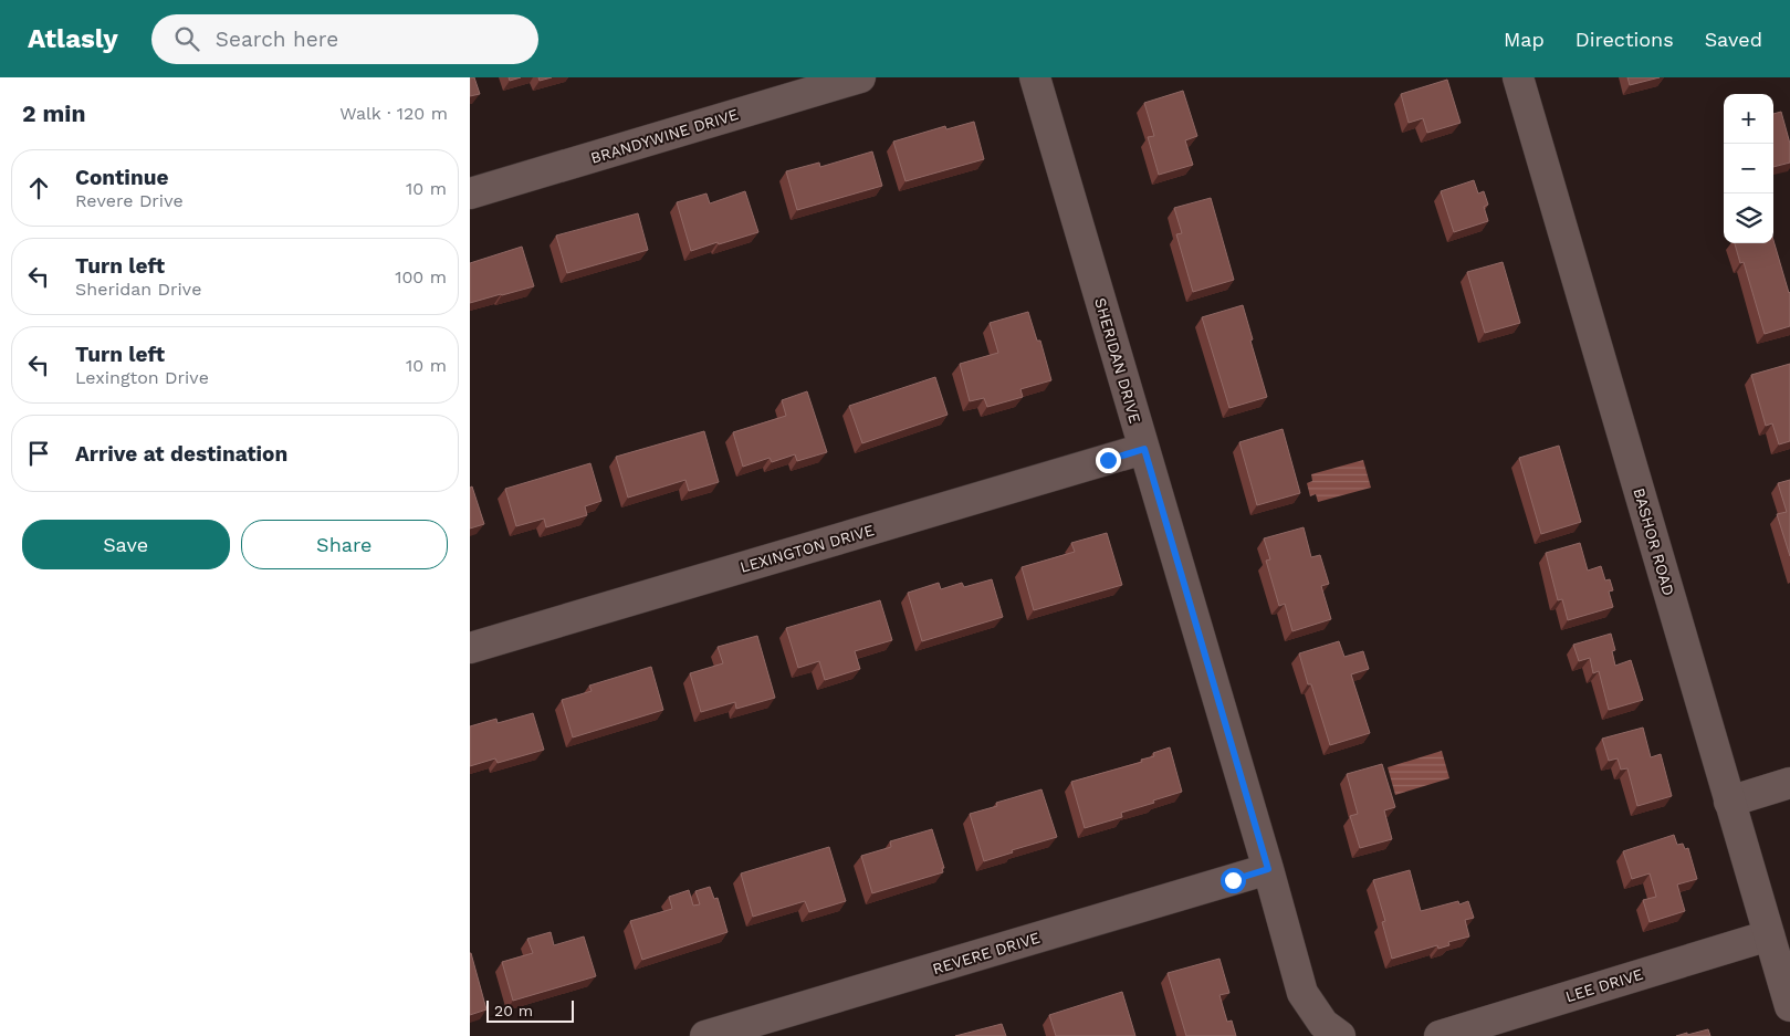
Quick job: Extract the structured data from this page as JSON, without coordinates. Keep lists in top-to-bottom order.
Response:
{
  "streets": {
    "street": [
      "BRANDYWINE DRIVE",
      "SHERIDAN DRIVE",
      "BASHOR ROAD",
      "LEXINGTON DRIVE",
      "REVERE DRIVE",
      "LEE DRIVE"
    ]
  },
  "crossings": [
    ["SHERIDAN DRIVE", "LEXINGTON DRIVE"],
    ["SHERIDAN DRIVE", "REVERE DRIVE"],
    ["BASHOR ROAD", "LEE DRIVE"]
  ],
  "scale_bar": "20 m",
  "page": {
    "header": "Atlasly",
    "search": "Search here",
    "nav": ["Map", "Directions", "Saved"],
    "heading": ["2 min", "Walk · 120 m"],
    "map_buttons": ["+", "−"],
    "list": [
      ["Continue", "Revere Drive", "10 m"],
      ["Turn left", "Sheridan Drive", "100 m"],
      ["Turn left", "Lexington Drive", "10 m"],
      "Arrive at destination"
    ],
    "buttons": ["Save", "Share"],
    "scale": "20 m"
  }
}
